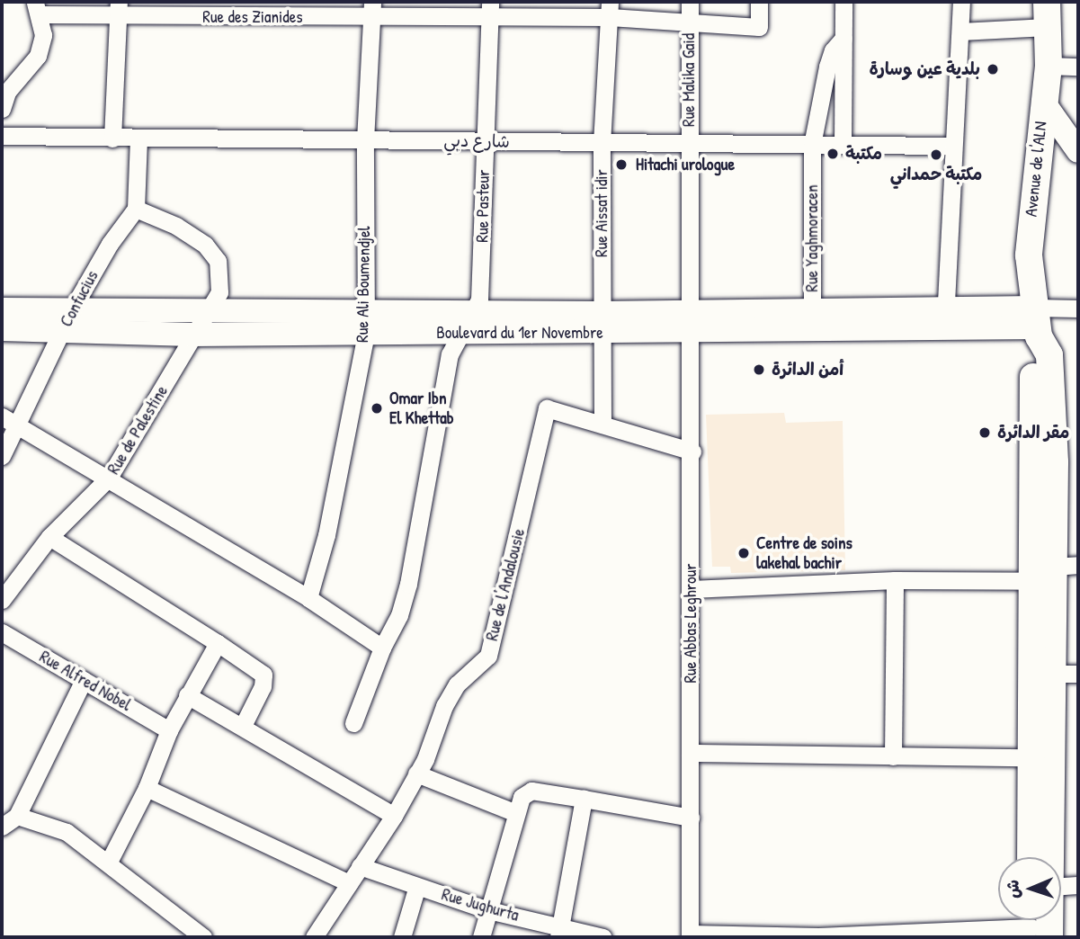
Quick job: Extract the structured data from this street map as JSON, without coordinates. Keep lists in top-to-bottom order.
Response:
{
  "streets": {
    "main road": ["Avenue de l'ALN", "Boulevard du 1er Novembre"],
    "street": [
      "Rue des Zianides",
      "Rue Malika Gaid",
      "شارع دبي",
      "Rue Pasteur",
      "Rue Aissat idir",
      "Rue Yaghmoracen",
      "Rue Ali Boumendjel",
      "Confucius",
      "Rue de Palestine",
      "Rue de l'Andalousie",
      "Rue Abbas Leghrour",
      "Rue Alfred Nobel",
      "Rue Jughurta"
    ]
  },
  "crossings": [
    ["Rue des Zianides", "Rue Malika Gaid"],
    ["Rue des Zianides", "Rue Pasteur"],
    ["Rue des Zianides", "Rue Aissat idir"],
    ["Rue des Zianides", "Rue Ali Boumendjel"],
    ["Rue Malika Gaid", "شارع دبي"],
    ["Rue Malika Gaid", "Boulevard du 1er Novembre"],
    ["Rue Malika Gaid", "Rue Abbas Leghrour"],
    ["شارع دبي", "Rue Pasteur"],
    ["شارع دبي", "Rue Aissat idir"],
    ["شارع دبي", "Rue Yaghmoracen"],
    ["شارع دبي", "Rue Ali Boumendjel"],
    ["Avenue de l'ALN", "Boulevard du 1er Novembre"],
    ["Rue Pasteur", "Boulevard du 1er Novembre"],
    ["Rue Aissat idir", "Boulevard du 1er Novembre"],
    ["Rue Aissat idir", "Rue de l'Andalousie"],
    ["Rue Yaghmoracen", "Boulevard du 1er Novembre"],
    ["Rue Ali Boumendjel", "Boulevard du 1er Novembre"],
    ["Confucius", "Boulevard du 1er Novembre"],
    ["Boulevard du 1er Novembre", "Rue de Palestine"],
    ["Boulevard du 1er Novembre", "Rue Abbas Leghrour"],
    ["Rue de l'Andalousie", "Rue Jughurta"]
  ],
  "places": [
    "بلدية عين وسارة",
    "مكتبة",
    "مكتبة حمداني",
    "Hitachi urologue",
    "أمن الدائرة",
    "Omar Ibn El Khettab",
    "مقر الدائرة",
    "Centre de soins lakehal bachir"
  ],
  "north": "left"
}
